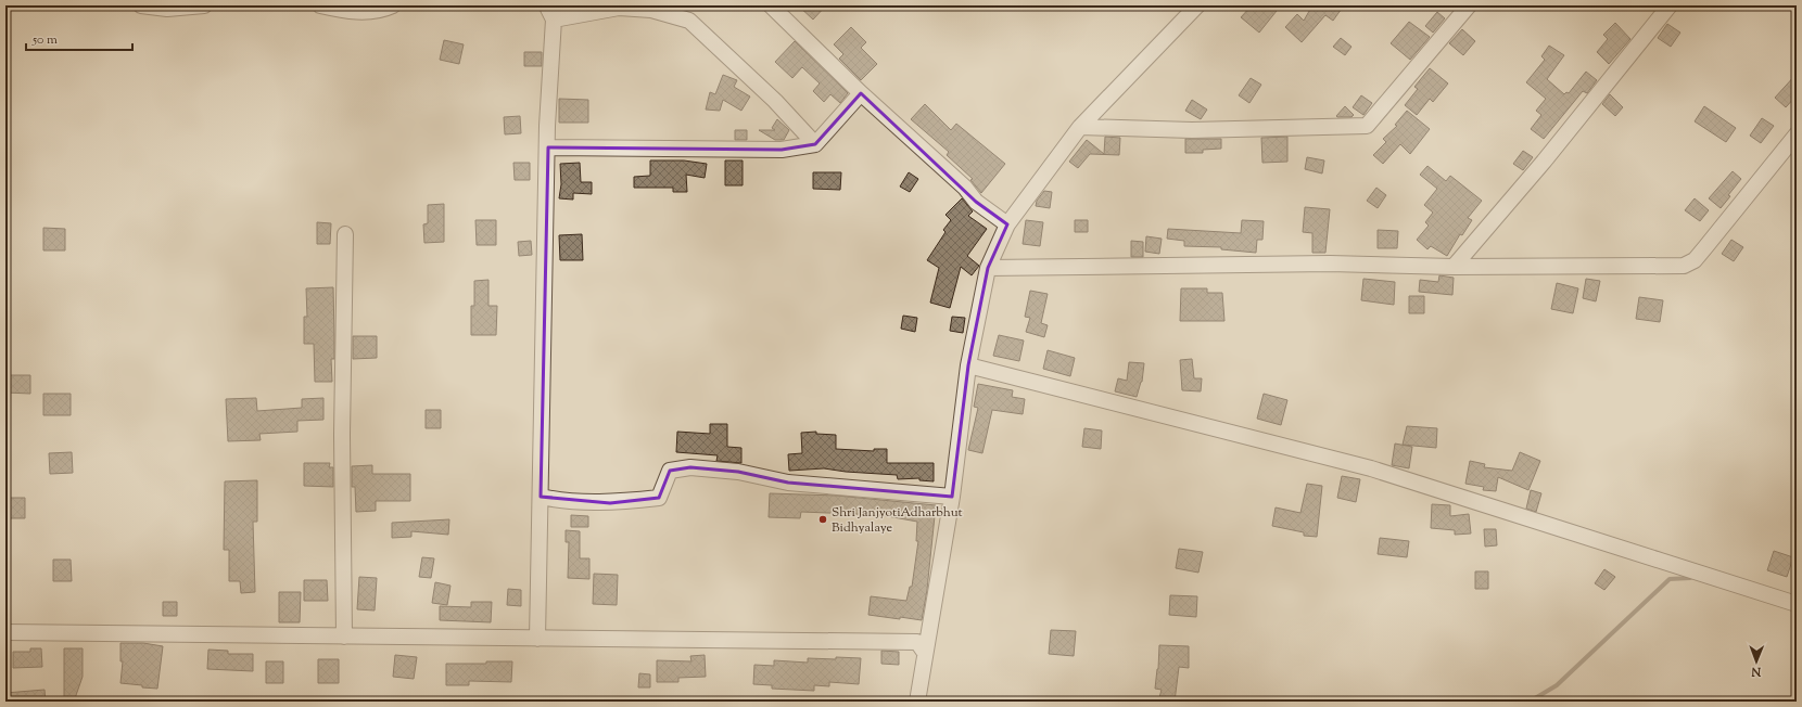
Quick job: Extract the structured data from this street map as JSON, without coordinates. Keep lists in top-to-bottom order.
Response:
{
  "places": ["Shri JanjyotiAdharbhut Bidhyalaye"],
  "scale_bar": "50 m",
  "north": "bottom"
}
